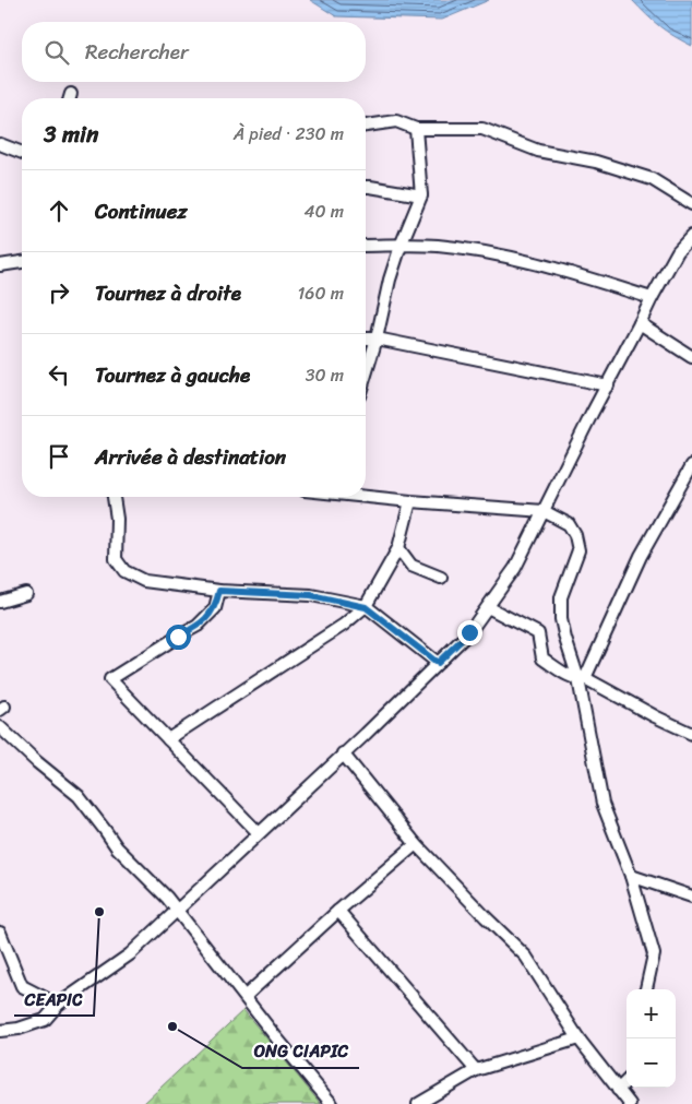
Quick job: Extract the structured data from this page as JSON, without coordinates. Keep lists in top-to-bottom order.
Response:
{
  "places": ["CEAPIC", "ONG CIAPIC"],
  "page": {
    "search": "Rechercher",
    "heading": ["3 min", "À pied · 230 m"],
    "list": [
      ["Continuez", "40 m"],
      ["Tournez à droite", "160 m"],
      ["Tournez à gauche", "30 m"],
      "Arrivée à destination"
    ],
    "map_buttons": ["+", "−"]
  }
}
